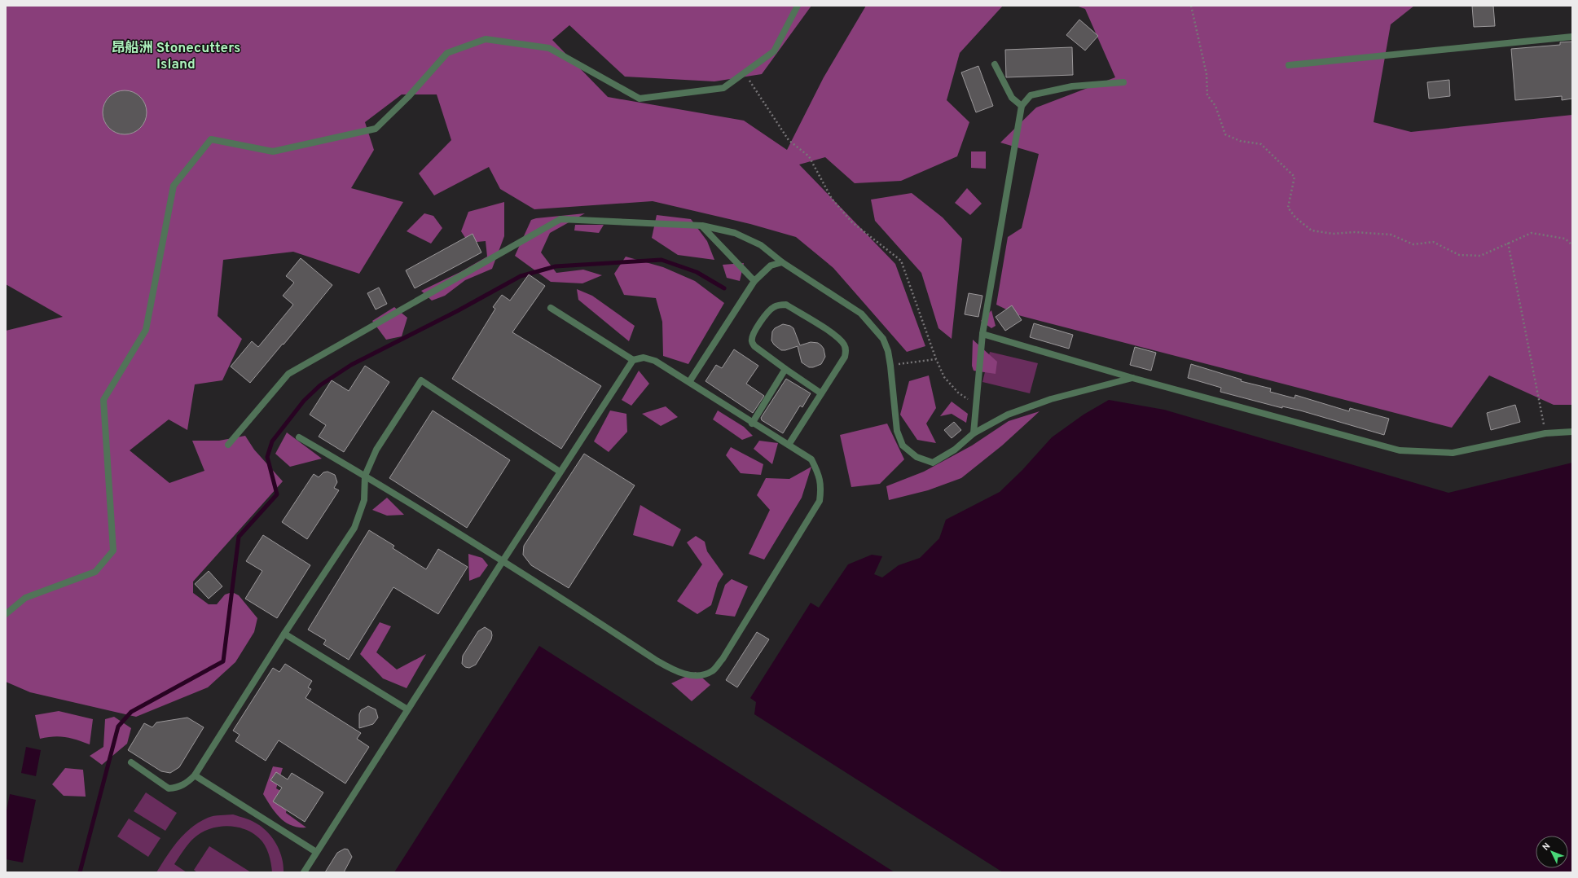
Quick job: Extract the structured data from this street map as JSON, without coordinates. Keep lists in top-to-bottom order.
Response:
{
  "districts": ["昂船洲 Stonecutters Island"],
  "north": "top left"
}
